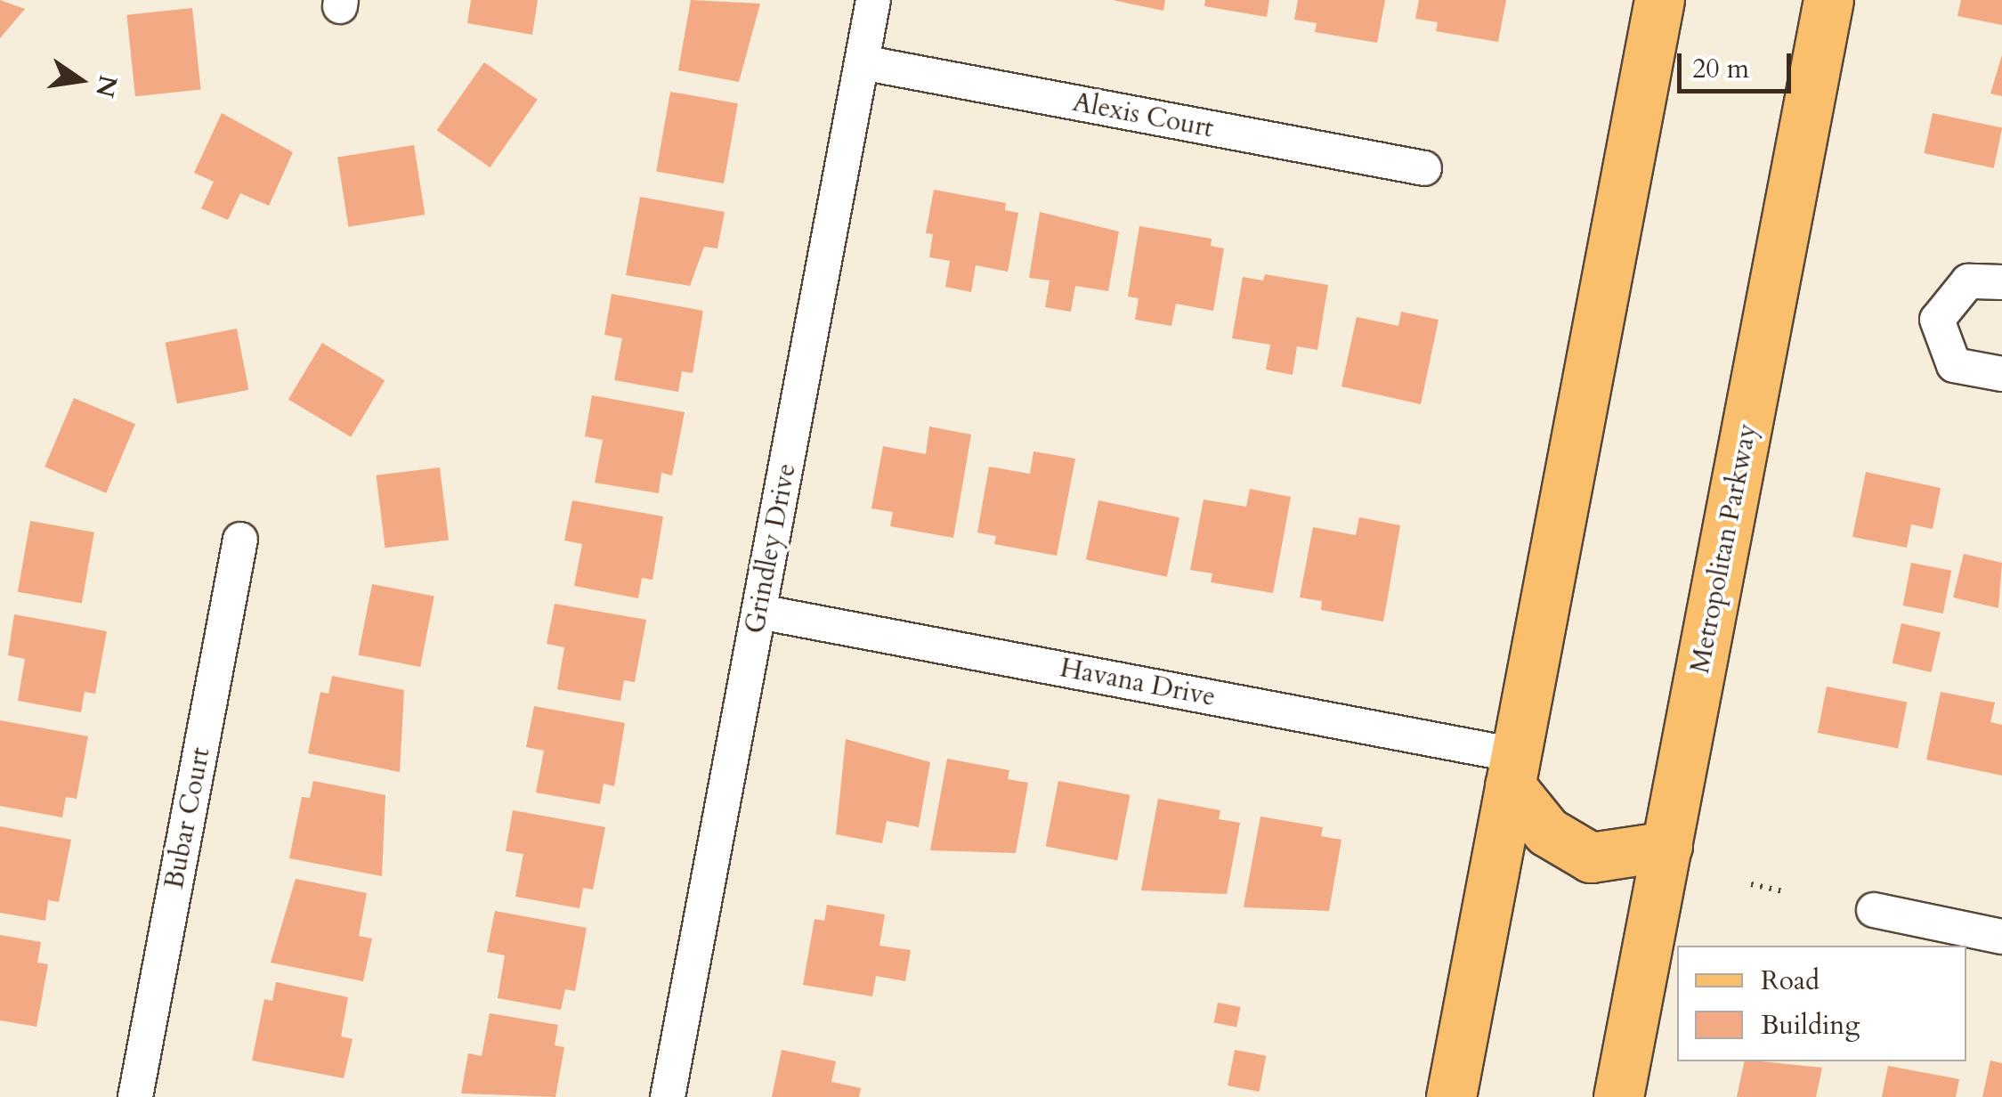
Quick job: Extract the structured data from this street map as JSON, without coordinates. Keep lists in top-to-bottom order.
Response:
{
  "streets": {
    "main road": ["Metropolitan Parkway"],
    "street": [
      "Alexis Court",
      "Grindley Drive",
      "Havana Drive",
      "Bubar Court"
    ]
  },
  "crossings": [
    ["Alexis Court", "Grindley Drive"],
    ["Grindley Drive", "Havana Drive"]
  ],
  "legend": ["Road", "Building"],
  "scale_bar": "20 m",
  "north": "right"
}
